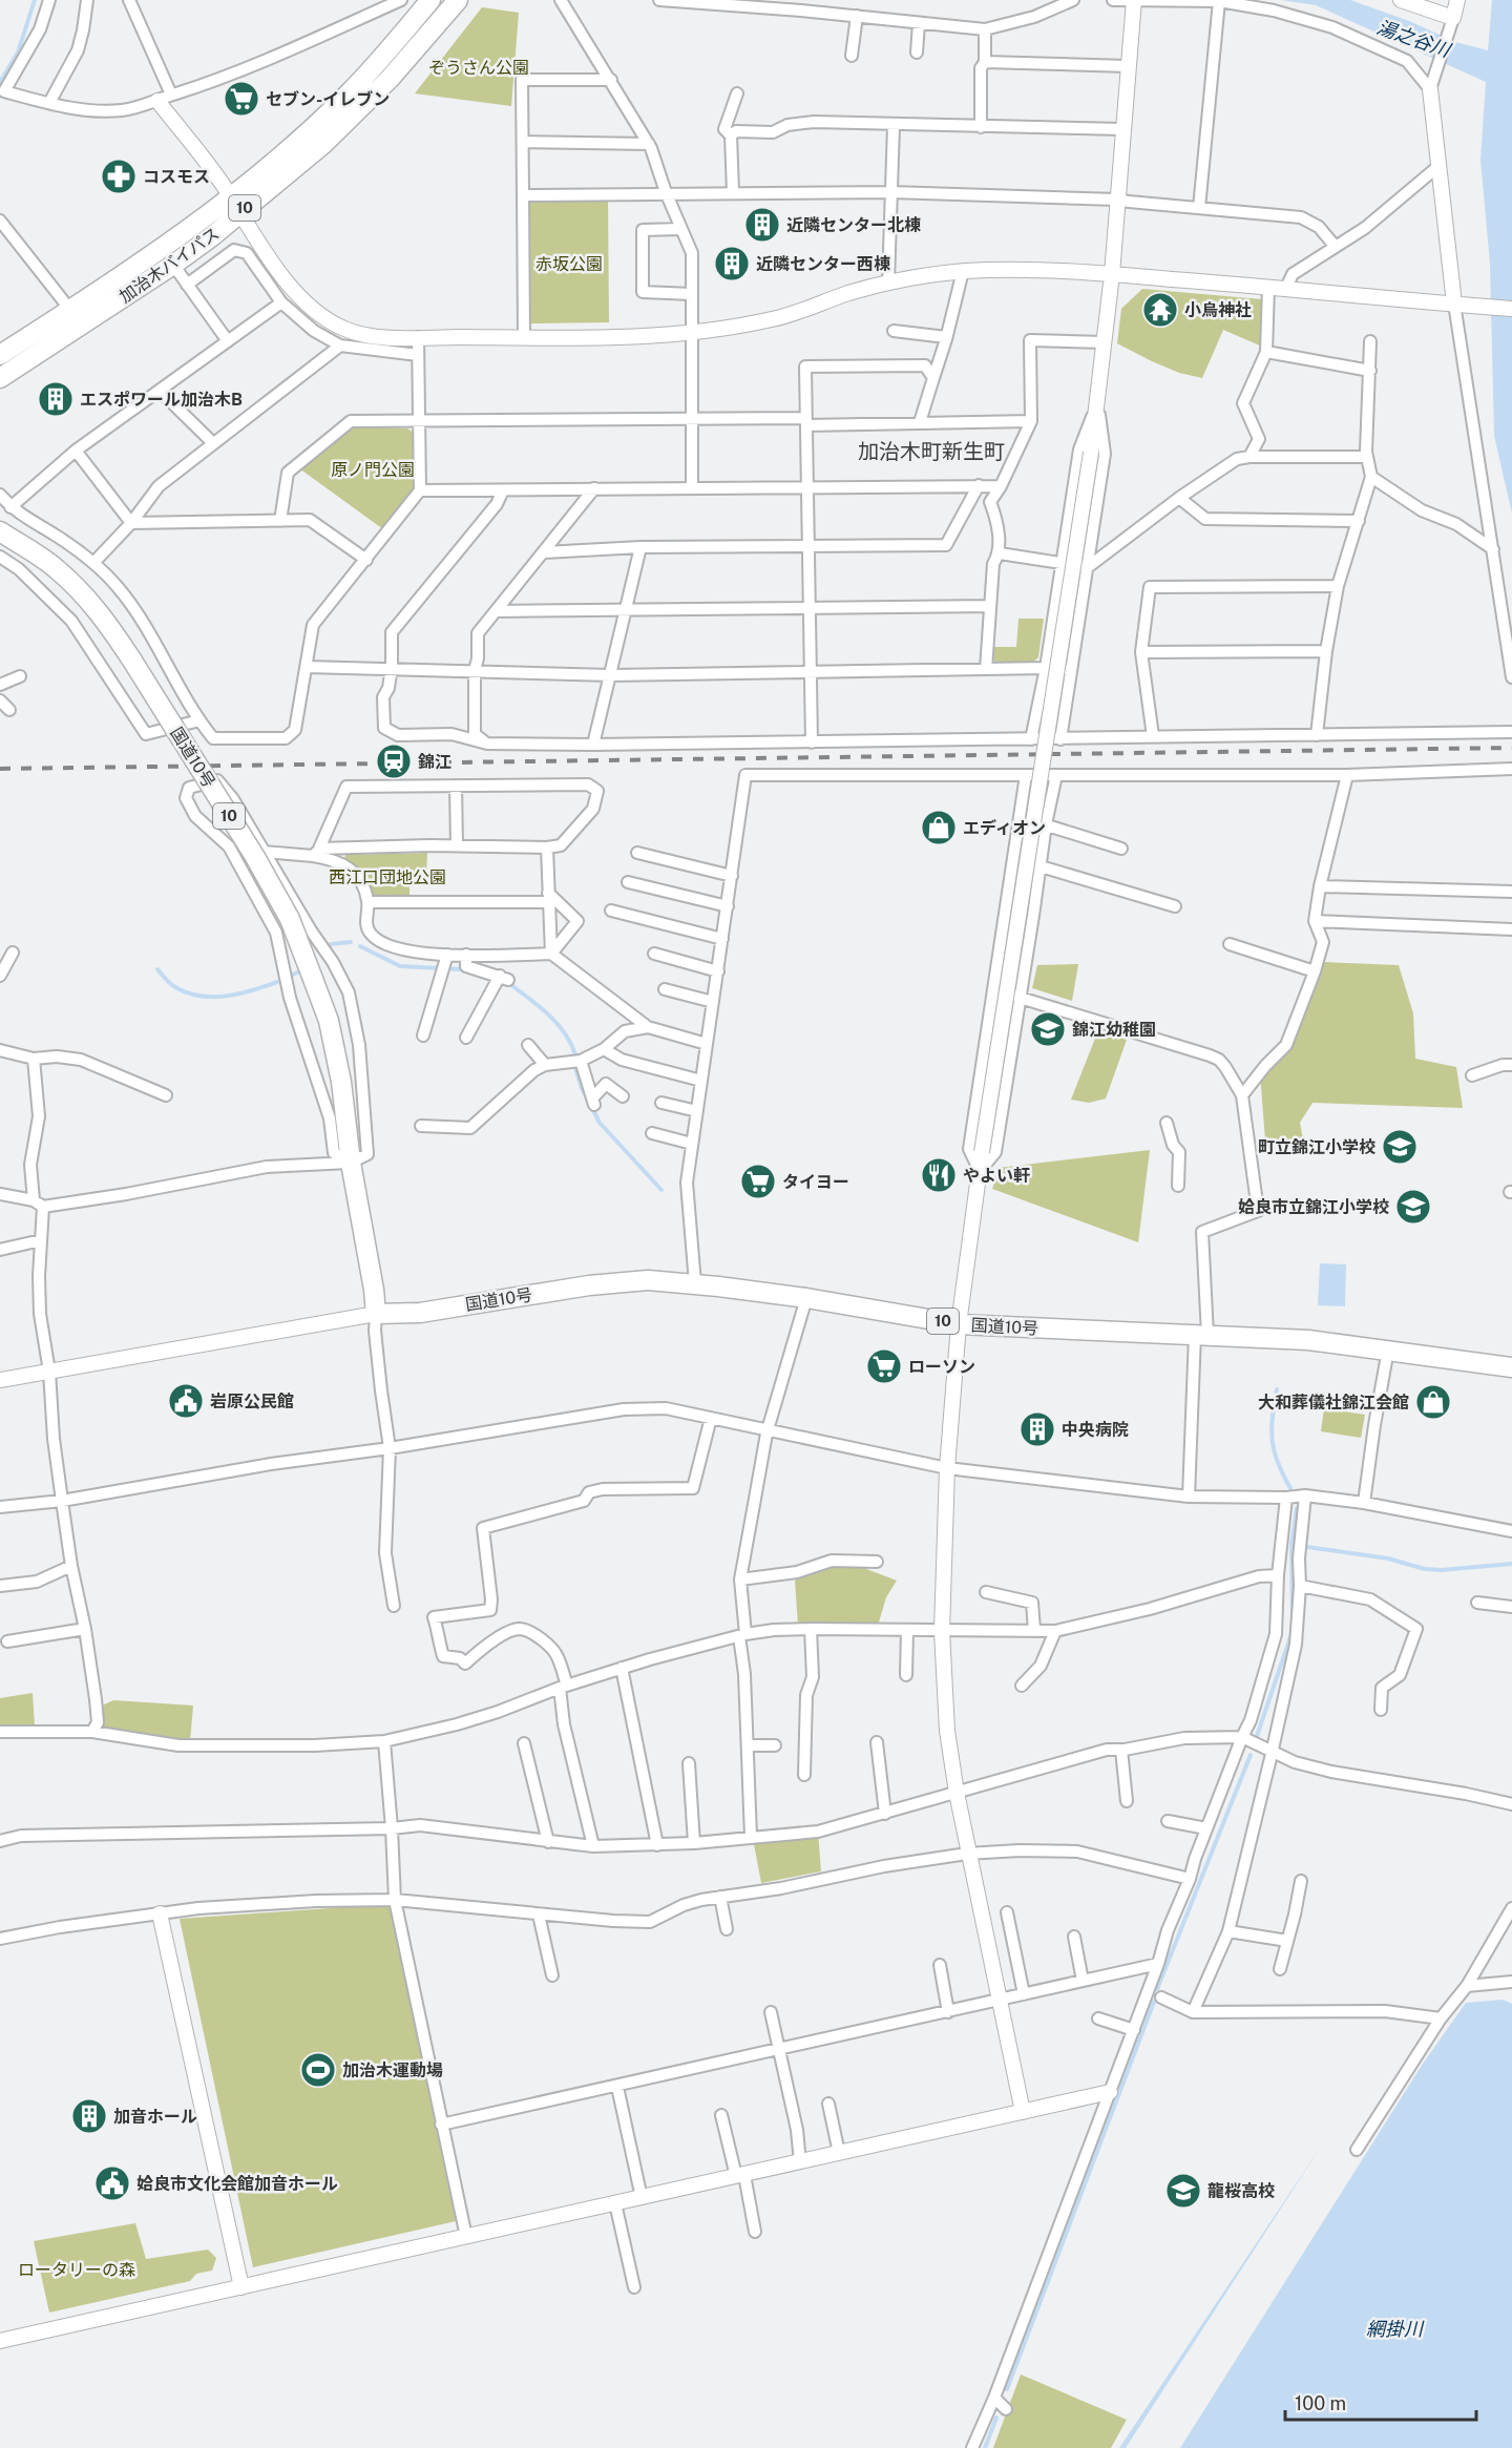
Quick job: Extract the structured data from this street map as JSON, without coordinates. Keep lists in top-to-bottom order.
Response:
{
  "streets": {
    "highway": ["10", "加治木バイパス", "国道10号"]
  },
  "districts": ["加治木町新生町"],
  "water": ["湯之谷川", "網掛川"],
  "parks": [
    "ぞうさん公園",
    "赤坂公園",
    "原ノ門公園",
    "西江口団地公園",
    "ロータリーの森"
  ],
  "places": {
    "supermarket": ["セブン-イレブン", "タイヨー", "ローソン"],
    "pharmacy": ["コスモス"],
    "building": [
      "近隣センター北棟",
      "近隣センター西棟",
      "エスポワール加治木B",
      "中央病院",
      "加音ホール"
    ],
    "temple": ["小烏神社"],
    "station": ["錦江"],
    "shop": ["エディオン", "大和葬儀社錦江会館"],
    "school or university": [
      "錦江幼稚園",
      "町立錦江小学校",
      "姶良市立錦江小学校",
      "龍桜高校"
    ],
    "restaurant": ["やよい軒"],
    "public building": ["岩原公民館", "姶良市文化会館加音ホール"],
    "sports": ["加治木運動場"]
  },
  "scale_bar": "100 m"
}
